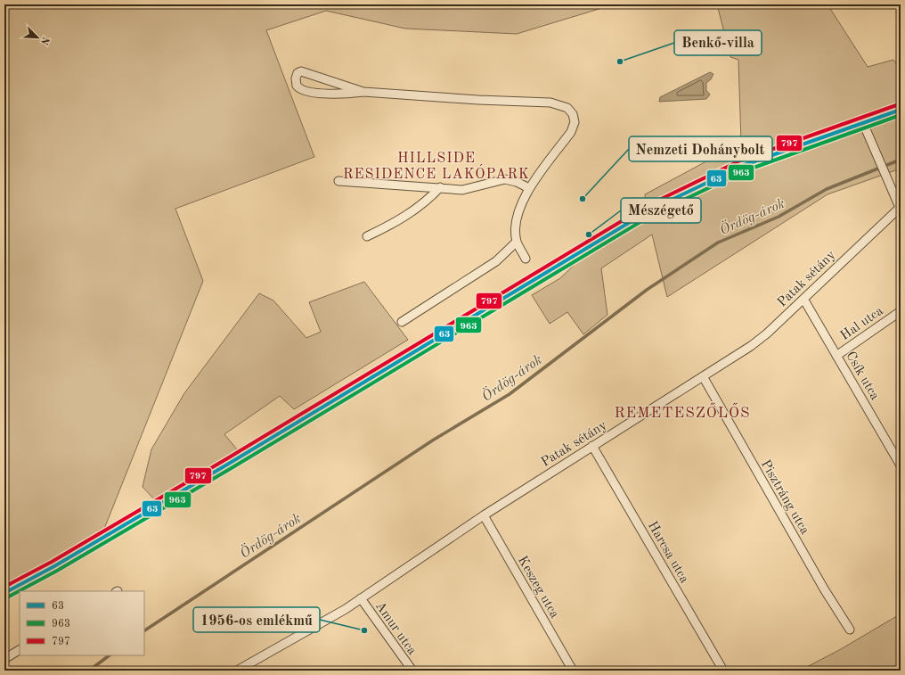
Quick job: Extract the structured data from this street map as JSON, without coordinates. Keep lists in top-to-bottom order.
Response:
{
  "streets": {
    "street": [
      "Patak sétány",
      "Hal utca",
      "Csík utca",
      "Pisztráng utca",
      "Harcsa utca",
      "Keszeg utca",
      "Amur utca"
    ]
  },
  "crossings": [
    ["Patak sétány", "Csík utca"],
    ["Patak sétány", "Pisztráng utca"],
    ["Patak sétány", "Harcsa utca"],
    ["Patak sétány", "Keszeg utca"],
    ["Patak sétány", "Amur utca"],
    ["Hal utca", "Csík utca"]
  ],
  "districts": ["HILLSIDE RESIDENCE LAKÓPARK", "REMETESZŐLŐS"],
  "water": ["Ördög-árok"],
  "places": [
    "Benkő-villa",
    "Nemzeti Dohánybolt",
    "Mészégető",
    "1956-os emlékmű"
  ],
  "lines": ["transit line 797", "transit line 63", "transit line 963"],
  "legend": ["63", "963", "797"],
  "north": "bottom right"
}
